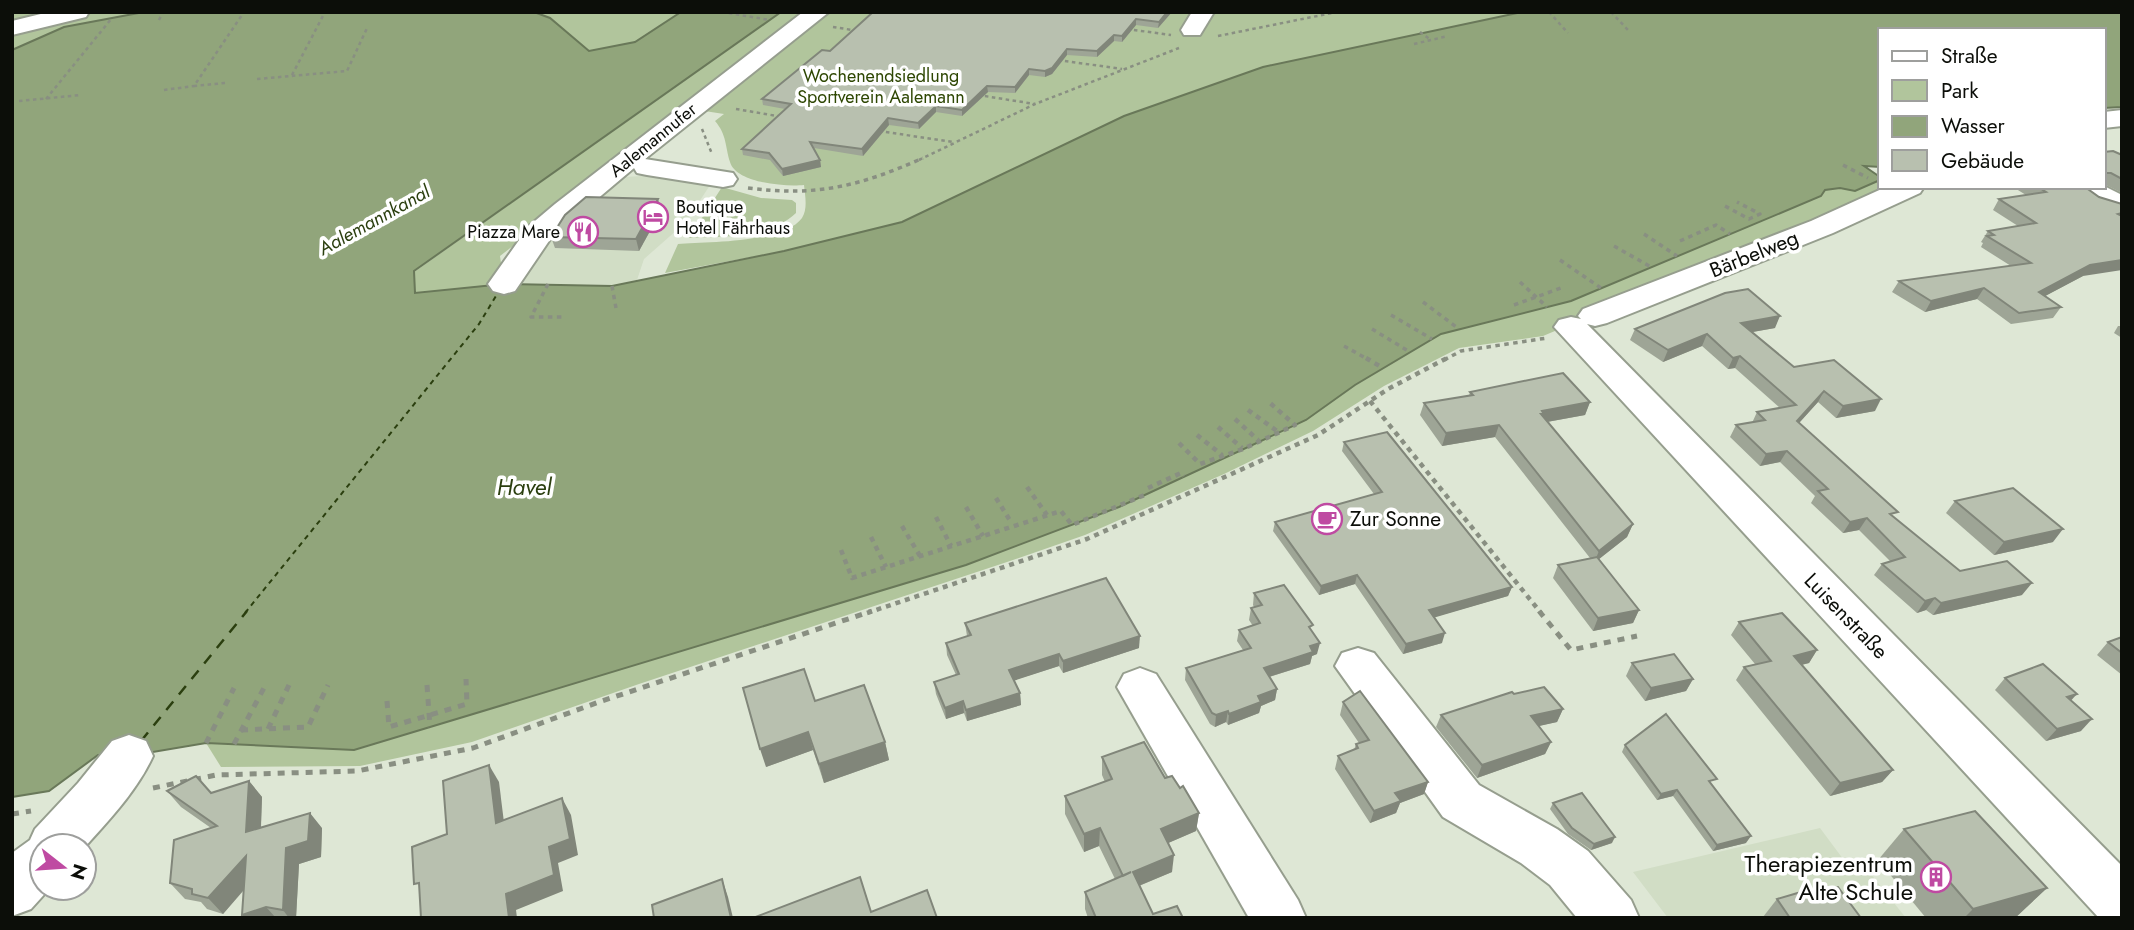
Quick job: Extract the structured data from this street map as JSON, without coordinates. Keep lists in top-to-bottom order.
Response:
{
  "streets": {
    "street": ["Aalemannufer", "Bärbelweg", "Luisenstraße"]
  },
  "crossings": [
    ["Bärbelweg", "Luisenstraße"]
  ],
  "water": ["Aalemannkanal", "Havel"],
  "parks": ["Wochenendsiedlung Sportverein Aalemann"],
  "places": {
    "hotel": ["Boutique Hotel Fährhaus"],
    "restaurant": ["Piazza Mare"],
    "cafe": ["Zur Sonne"],
    "building": ["Therapiezentrum Alte Schule"]
  },
  "legend": [
    "Straße",
    "Park",
    "Wasser",
    "Gebäude"
  ],
  "north": "right"
}
